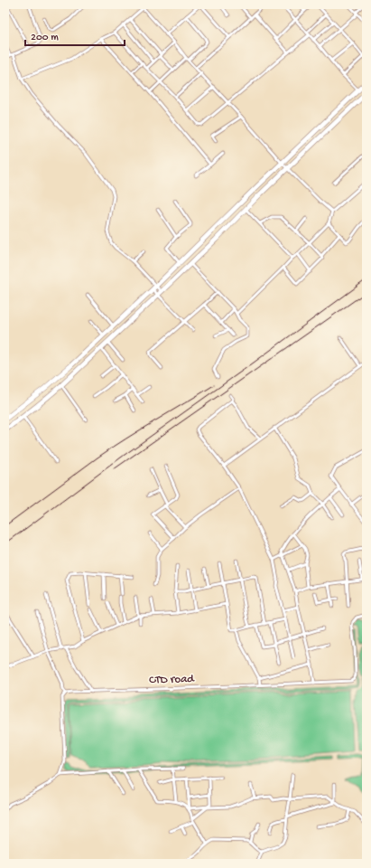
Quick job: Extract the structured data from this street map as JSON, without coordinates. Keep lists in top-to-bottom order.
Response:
{
  "streets": {
    "street": ["CTD road"]
  },
  "scale_bar": "200 m"
}
